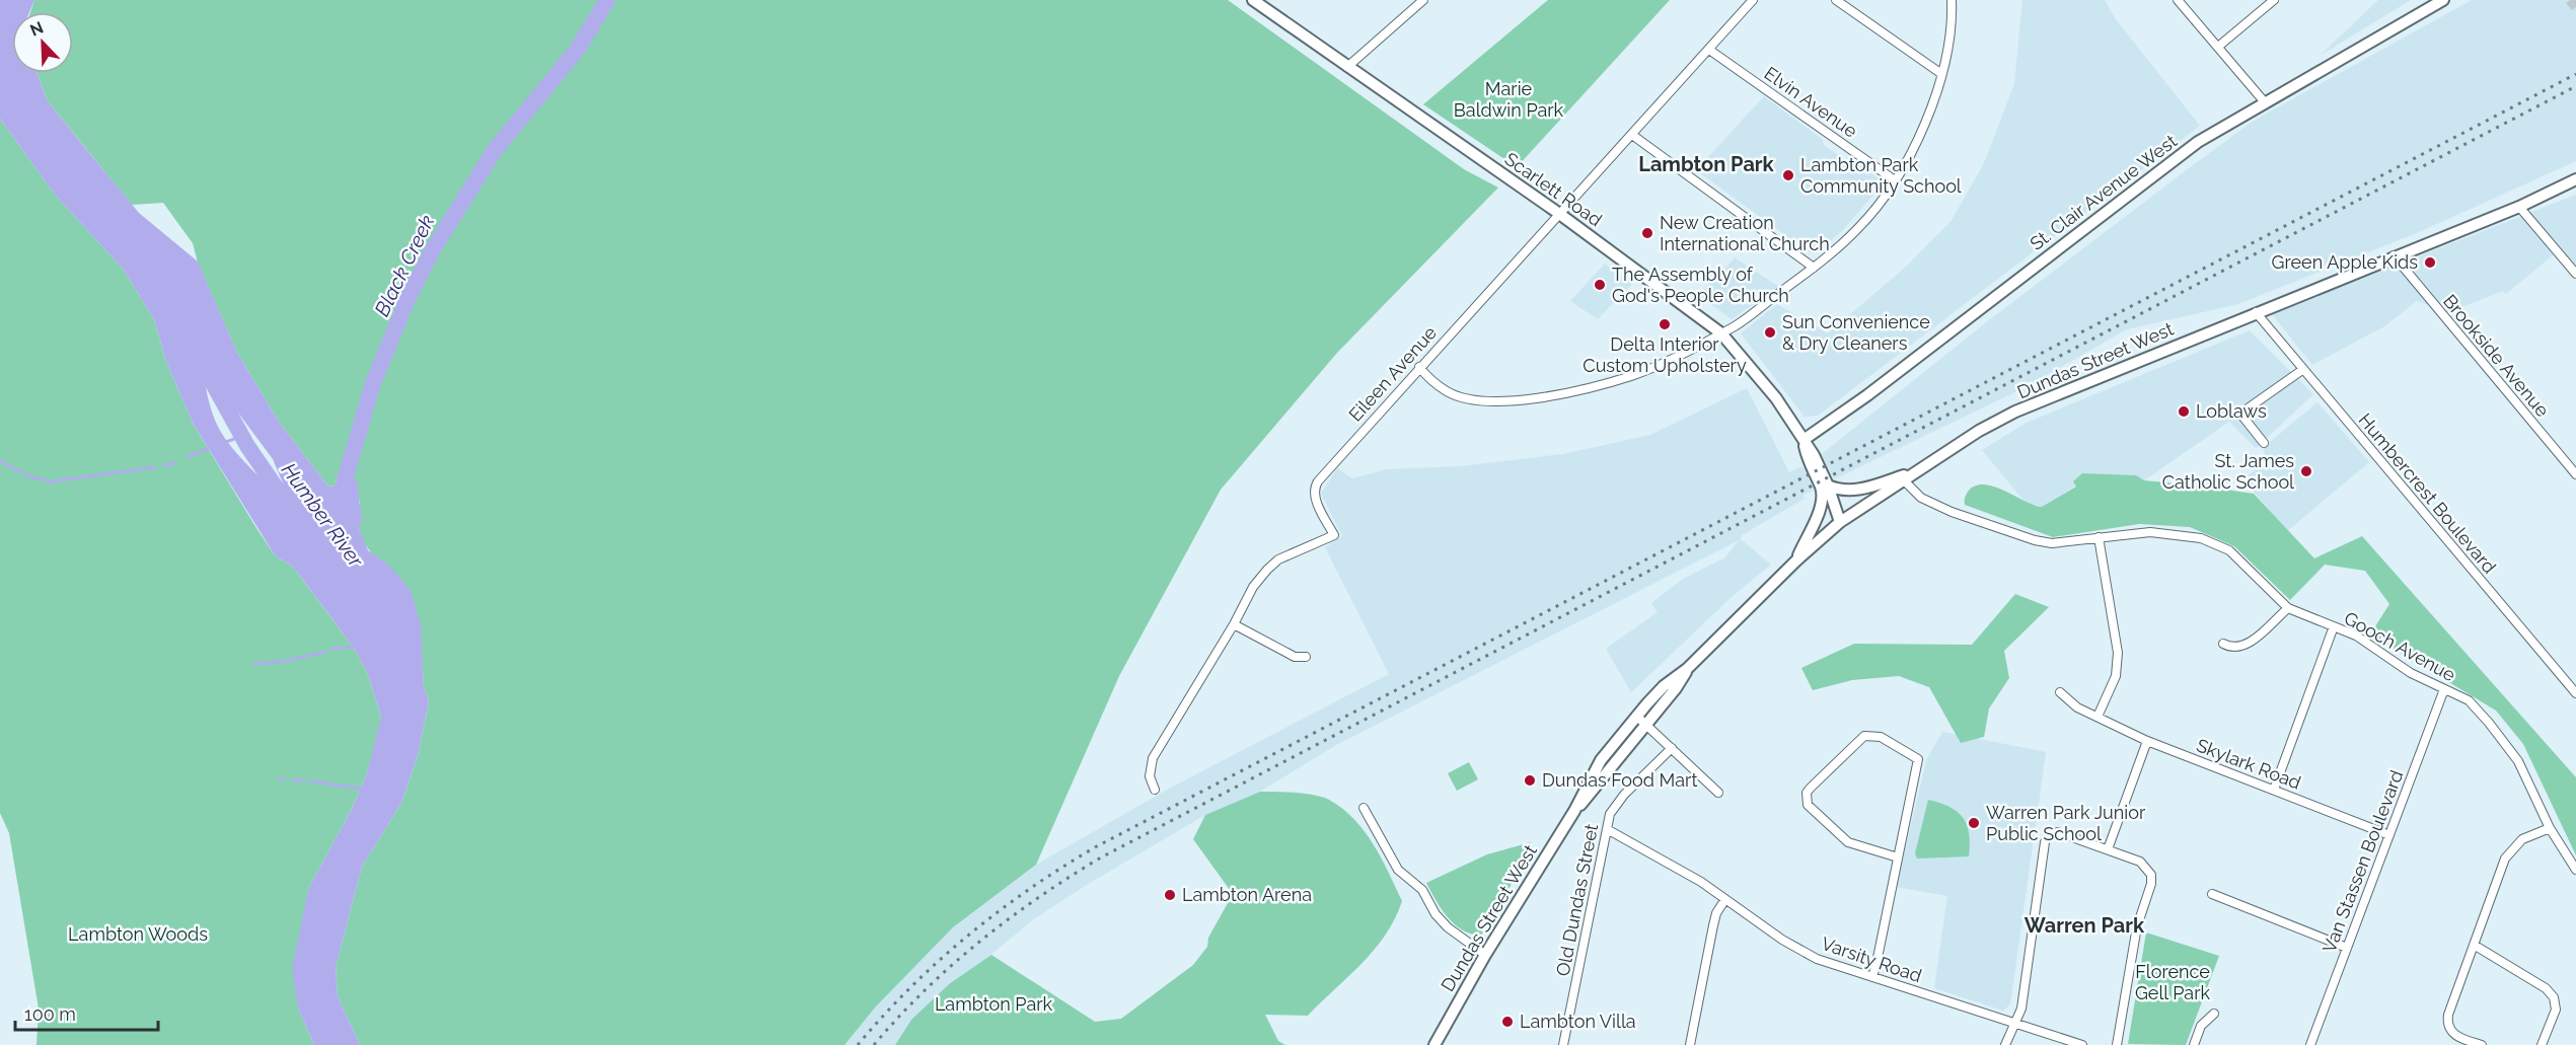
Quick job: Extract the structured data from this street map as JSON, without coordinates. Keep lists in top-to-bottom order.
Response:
{
  "streets": {
    "main road": ["Scarlett Road", "St. Clair Avenue West", "Dundas Street West"],
    "street": [
      "Elvin Avenue",
      "Brookside Avenue",
      "Eileen Avenue",
      "Humbercrest Boulevard",
      "Gooch Avenue",
      "Skylark Road",
      "Van Stassen Boulevard",
      "Old Dundas Street",
      "Varsity Road"
    ]
  },
  "crossings": [
    ["Elvin Avenue", "Eileen Avenue"],
    ["Scarlett Road", "St. Clair Avenue West"],
    ["Scarlett Road", "Dundas Street West"],
    ["Scarlett Road", "Eileen Avenue"],
    ["Brookside Avenue", "Dundas Street West"],
    ["Dundas Street West", "Humbercrest Boulevard"],
    ["Dundas Street West", "Gooch Avenue"],
    ["Gooch Avenue", "Van Stassen Boulevard"],
    ["Skylark Road", "Van Stassen Boulevard"],
    ["Old Dundas Street", "Varsity Road"]
  ],
  "districts": ["Lambton Park", "Warren Park"],
  "water": ["Black Creek", "Humber River"],
  "parks": [
    "Marie Baldwin Park",
    "Lambton Woods",
    "Florence Gell Park",
    "Lambton Park"
  ],
  "places": [
    "Lambton Park Community School",
    "New Creation International Church",
    "Green Apple Kids",
    "The Assembly of God's People Church",
    "Delta Interior Custom Upholstery",
    "Sun Convenience & Dry Cleaners",
    "Loblaws",
    "St. James Catholic School",
    "Dundas Food Mart",
    "Warren Park Junior Public School",
    "Lambton Arena",
    "Lambton Villa"
  ],
  "scale_bar": "100 m",
  "north": "top left"
}
